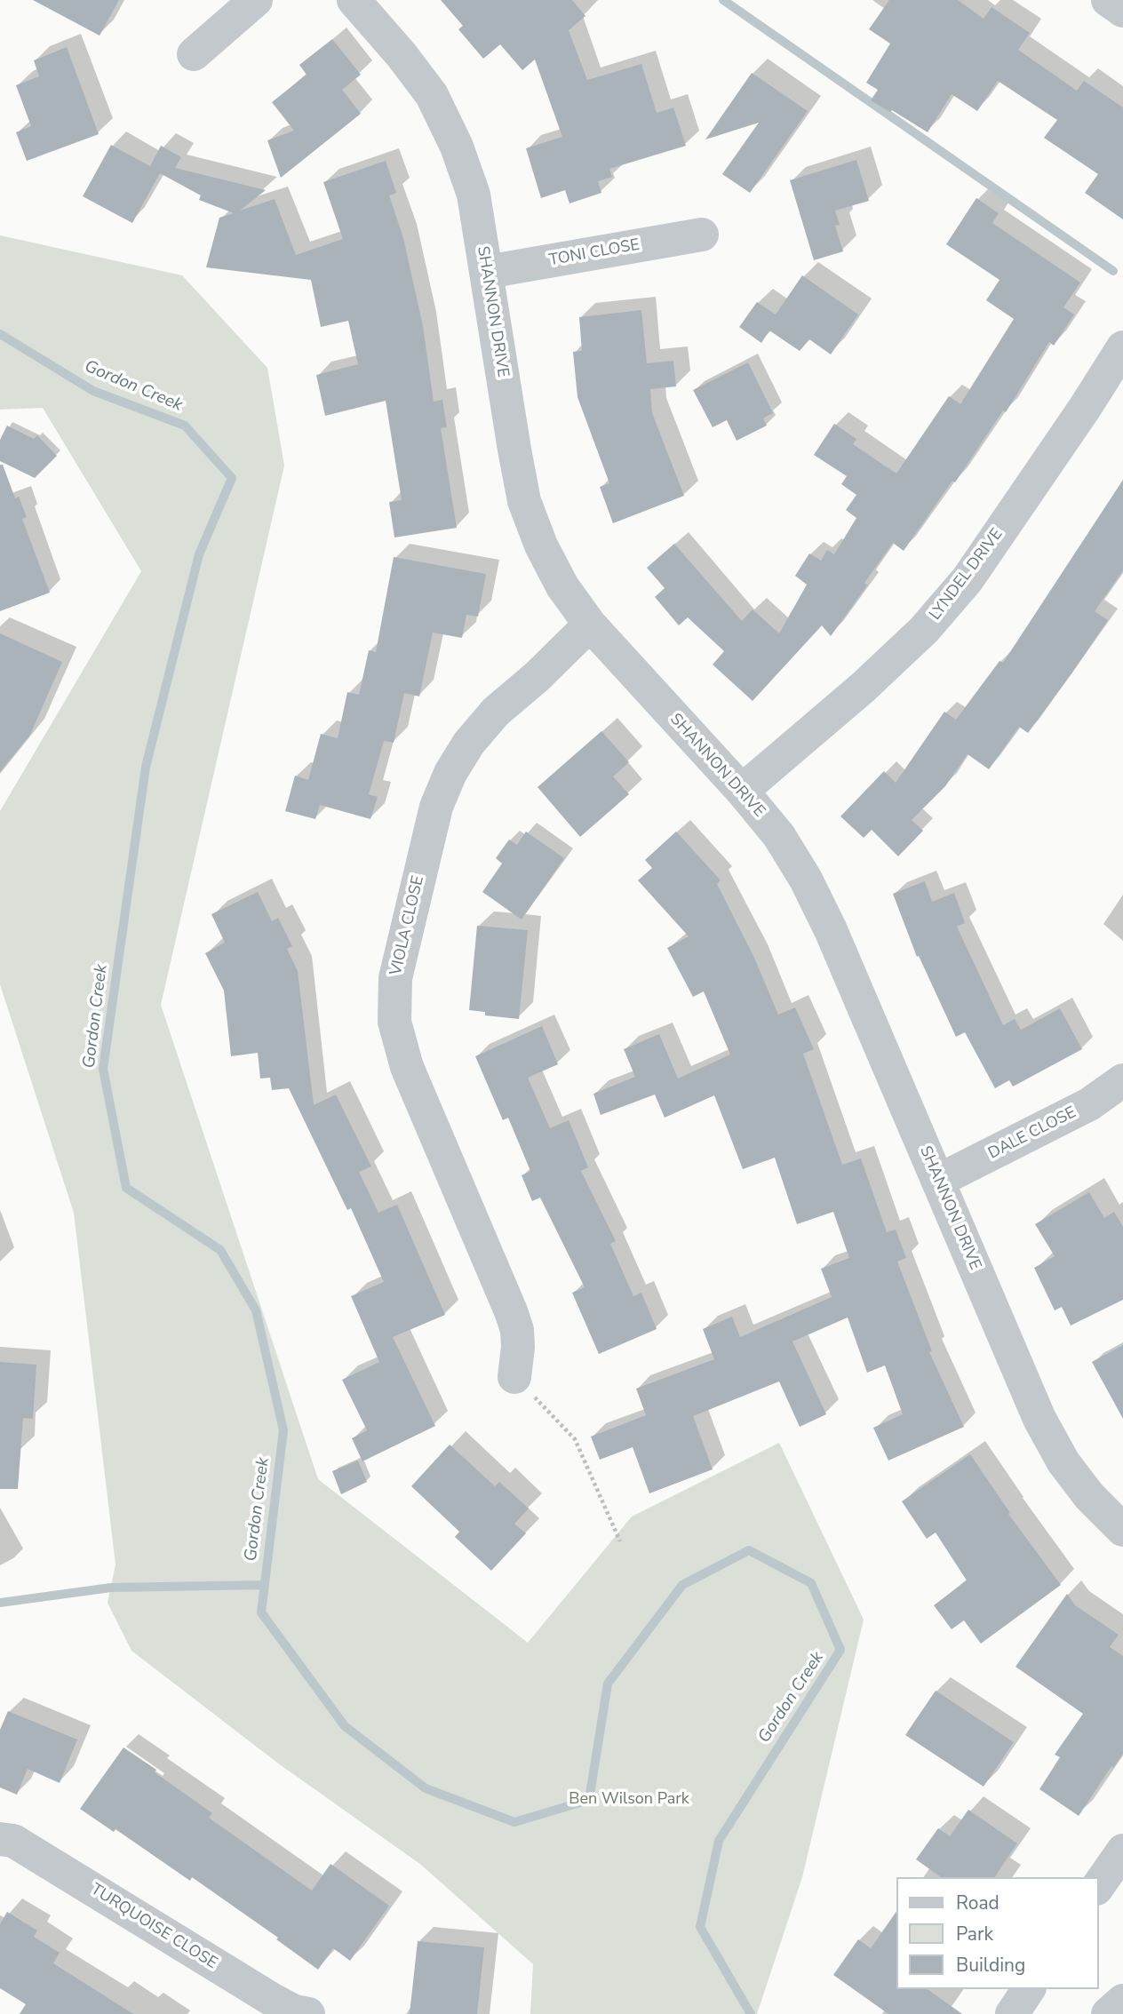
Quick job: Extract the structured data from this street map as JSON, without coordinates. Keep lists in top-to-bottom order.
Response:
{
  "streets": {
    "street": [
      "TONI CLOSE",
      "SHANNON DRIVE",
      "LYNDEL DRIVE",
      "VIOLA CLOSE",
      "DALE CLOSE",
      "TURQUOISE CLOSE"
    ]
  },
  "crossings": [
    ["TONI CLOSE", "SHANNON DRIVE"],
    ["SHANNON DRIVE", "LYNDEL DRIVE"],
    ["SHANNON DRIVE", "VIOLA CLOSE"],
    ["SHANNON DRIVE", "DALE CLOSE"]
  ],
  "water": ["Gordon Creek"],
  "parks": ["Ben Wilson Park"],
  "legend": ["Road", "Park", "Building"]
}
